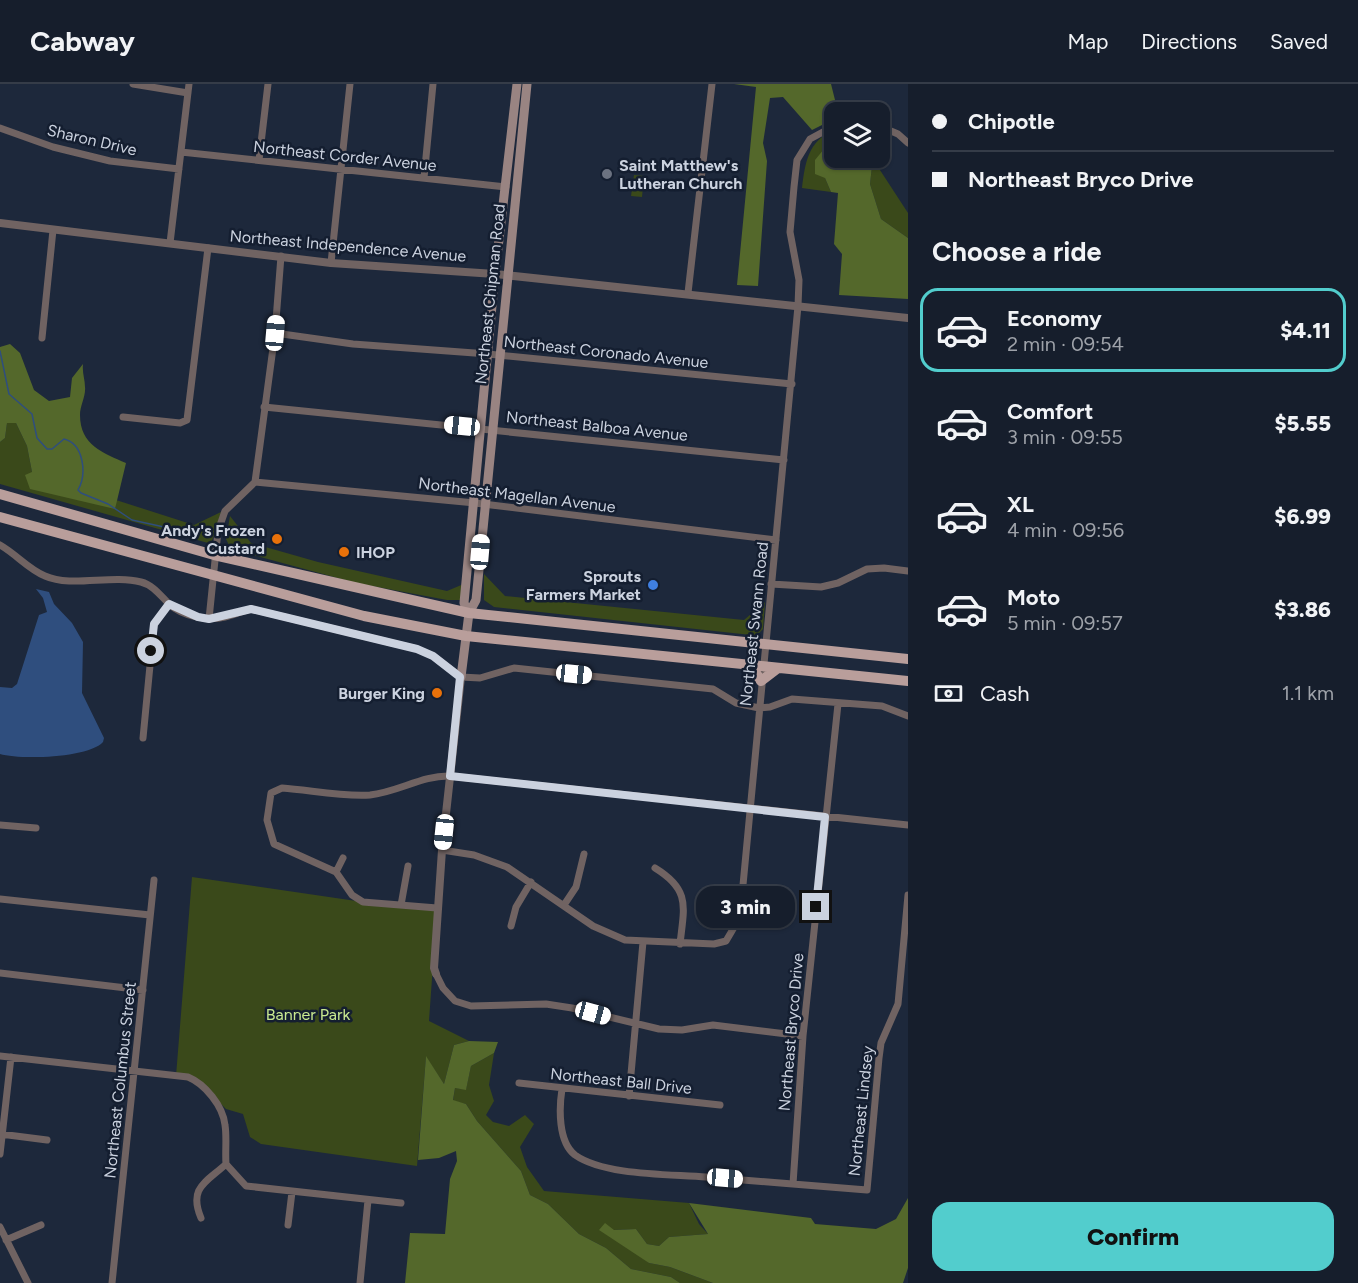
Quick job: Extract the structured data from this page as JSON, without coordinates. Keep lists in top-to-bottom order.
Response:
{
  "streets": {
    "main road": ["Northeast Chipman Road"],
    "street": [
      "Sharon Drive",
      "Northeast Corder Avenue",
      "Northeast Independence Avenue",
      "Northeast Coronado Avenue",
      "Northeast Balboa Avenue",
      "Northeast Magellan Avenue",
      "Northeast Swann Road",
      "Northeast Bryco Drive",
      "Northeast Columbus Street",
      "Northeast Ball Drive",
      "Northeast Lindsey"
    ]
  },
  "crossings": [
    ["Northeast Corder Avenue", "Northeast Chipman Road"],
    ["Northeast Independence Avenue", "Northeast Chipman Road"],
    ["Northeast Independence Avenue", "Northeast Swann Road"],
    ["Northeast Chipman Road", "Northeast Coronado Avenue"],
    ["Northeast Chipman Road", "Northeast Balboa Avenue"],
    ["Northeast Chipman Road", "Northeast Magellan Avenue"],
    ["Northeast Coronado Avenue", "Northeast Swann Road"],
    ["Northeast Balboa Avenue", "Northeast Swann Road"],
    ["Northeast Magellan Avenue", "Northeast Swann Road"],
    ["Northeast Bryco Drive", "Northeast Lindsey"]
  ],
  "parks": ["Banner Park"],
  "places": [
    "Saint Matthew's Lutheran Church",
    "Andy's Frozen Custard",
    "IHOP",
    "Sprouts Farmers Market",
    "Burger King"
  ],
  "page": {
    "header": "Cabway",
    "nav": ["Map", "Directions", "Saved"],
    "banner": ["Chipotle", "Northeast Bryco Drive"],
    "heading": "Choose a ride",
    "list": [
      {
        "name": "Economy",
        "note": "2 min · 09:54",
        "value": "$4.11"
      },
      {
        "name": "Comfort",
        "note": "3 min · 09:55",
        "value": "$5.55"
      },
      {
        "name": "XL",
        "note": "4 min · 09:56",
        "value": "$6.99"
      },
      {
        "name": "Moto",
        "note": "5 min · 09:57",
        "value": "$3.86"
      }
    ],
    "pay": ["Cash", "1.1 km"],
    "bubble": "3 min",
    "buttons": "Confirm"
  }
}
